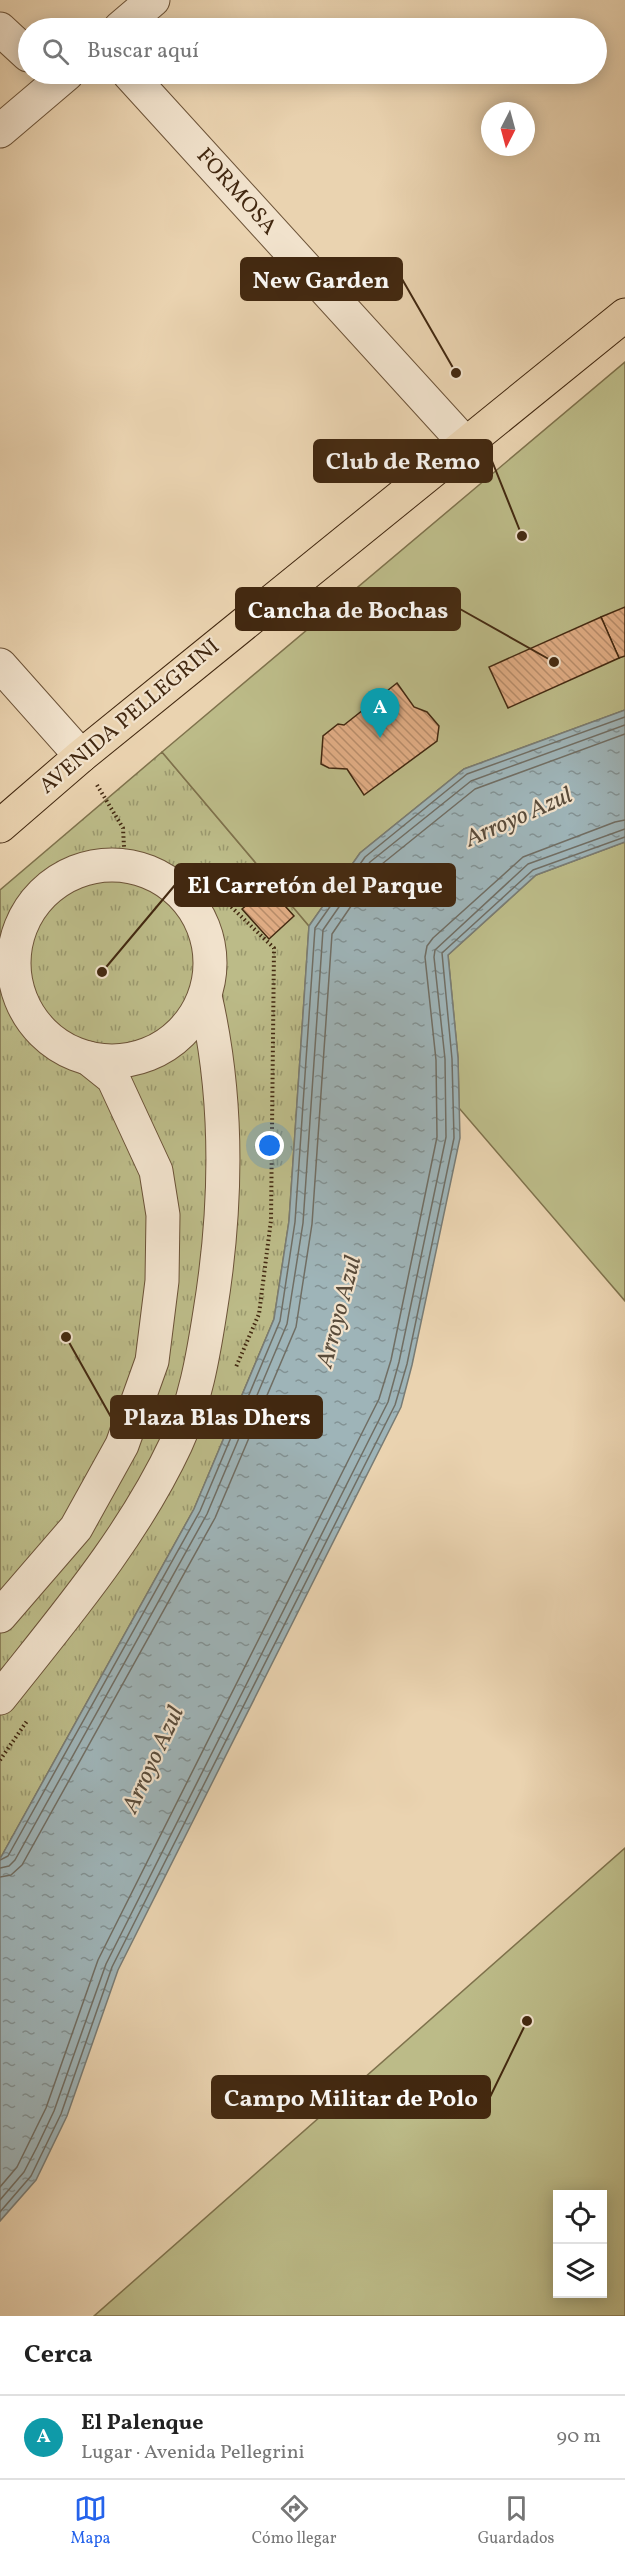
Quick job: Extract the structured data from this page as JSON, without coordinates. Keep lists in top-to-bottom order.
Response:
{
  "streets": {
    "main road": ["AVENIDA PELLEGRINI"],
    "street": ["FORMOSA"]
  },
  "crossings": [
    ["FORMOSA", "AVENIDA PELLEGRINI"]
  ],
  "water": ["Arroyo Azul"],
  "places": [
    "New Garden",
    "Club de Remo",
    "Cancha de Bochas",
    "El Carretón del Parque",
    "Plaza Blas Dhers",
    "Campo Militar de Polo"
  ],
  "north": "bottom",
  "page": {
    "search": "Buscar aquí",
    "pins": "A",
    "heading": "Cerca",
    "list": [
      {
        "mark": "A",
        "name": "El Palenque",
        "note": "Lugar · Avenida Pellegrini",
        "value": "90 m"
      }
    ],
    "nav": ["Mapa", "Cómo llegar", "Guardados"]
  }
}
